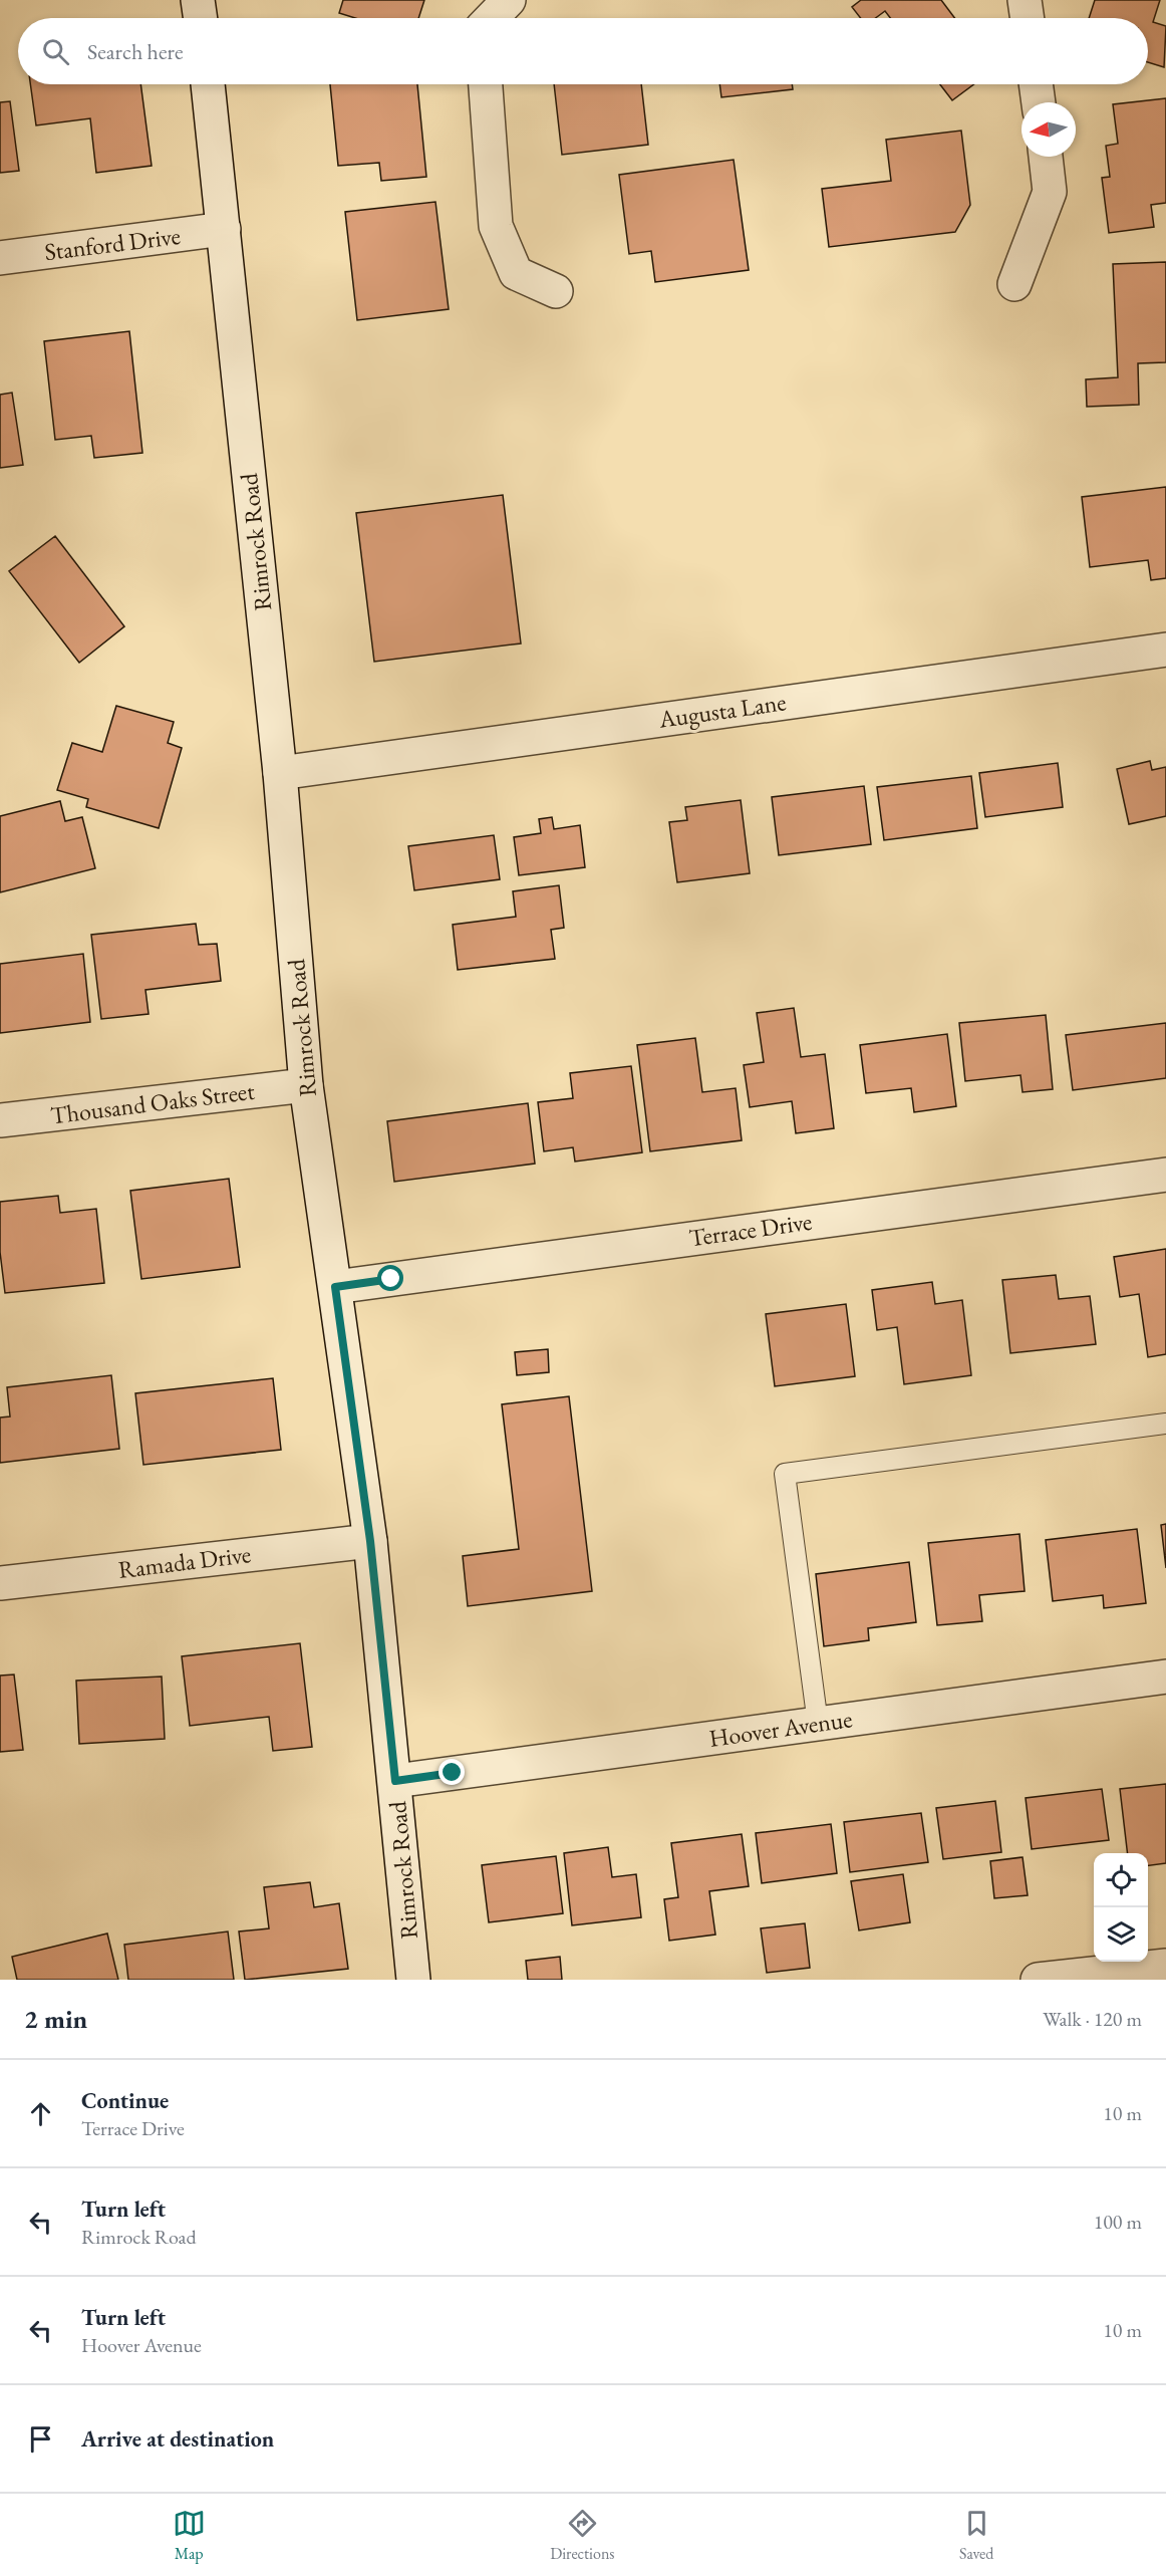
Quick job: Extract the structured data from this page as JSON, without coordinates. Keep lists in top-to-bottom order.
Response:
{
  "streets": {
    "street": [
      "Stanford Drive",
      "Rimrock Road",
      "Augusta Lane",
      "Thousand Oaks Street",
      "Terrace Drive",
      "Ramada Drive",
      "Hoover Avenue"
    ]
  },
  "crossings": [
    ["Stanford Drive", "Rimrock Road"],
    ["Rimrock Road", "Augusta Lane"],
    ["Rimrock Road", "Thousand Oaks Street"],
    ["Rimrock Road", "Terrace Drive"],
    ["Rimrock Road", "Ramada Drive"],
    ["Rimrock Road", "Hoover Avenue"]
  ],
  "north": "left",
  "page": {
    "search": "Search here",
    "heading": ["2 min", "Walk · 120 m"],
    "list": [
      ["Continue", "Terrace Drive", "10 m"],
      ["Turn left", "Rimrock Road", "100 m"],
      ["Turn left", "Hoover Avenue", "10 m"],
      "Arrive at destination"
    ],
    "nav": ["Map", "Directions", "Saved"]
  }
}
